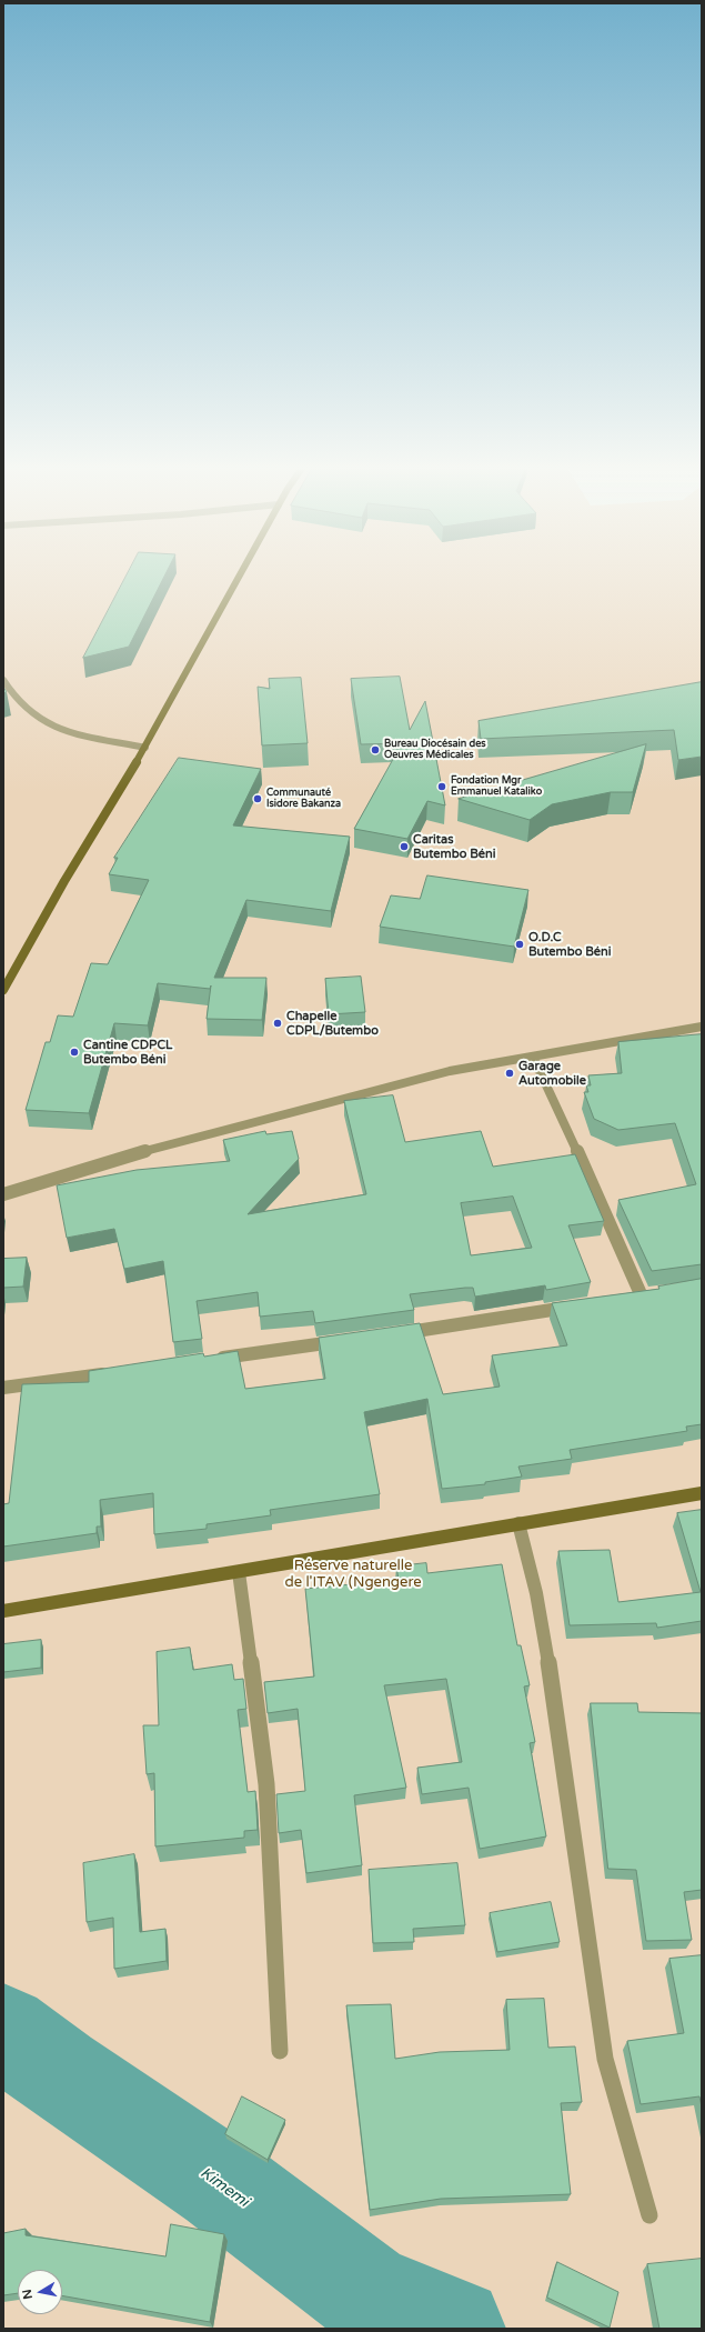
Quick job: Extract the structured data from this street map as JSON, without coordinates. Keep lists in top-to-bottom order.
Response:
{
  "water": ["Kimemi"],
  "parks": ["Réserve naturelle de l'ITAV (Ngengere"],
  "places": [
    "Bureau Diocésain des Oeuvres Médicales",
    "Fondation Mgr Emmanuel Kataliko",
    "Communauté Isidore Bakanza",
    "Caritas Butembo Béni",
    "O.D.C Butembo Béni",
    "Chapelle CDPL/Butembo",
    "Cantine CDPCL Butembo Béni",
    "Garage Automobile"
  ],
  "north": "left"
}
